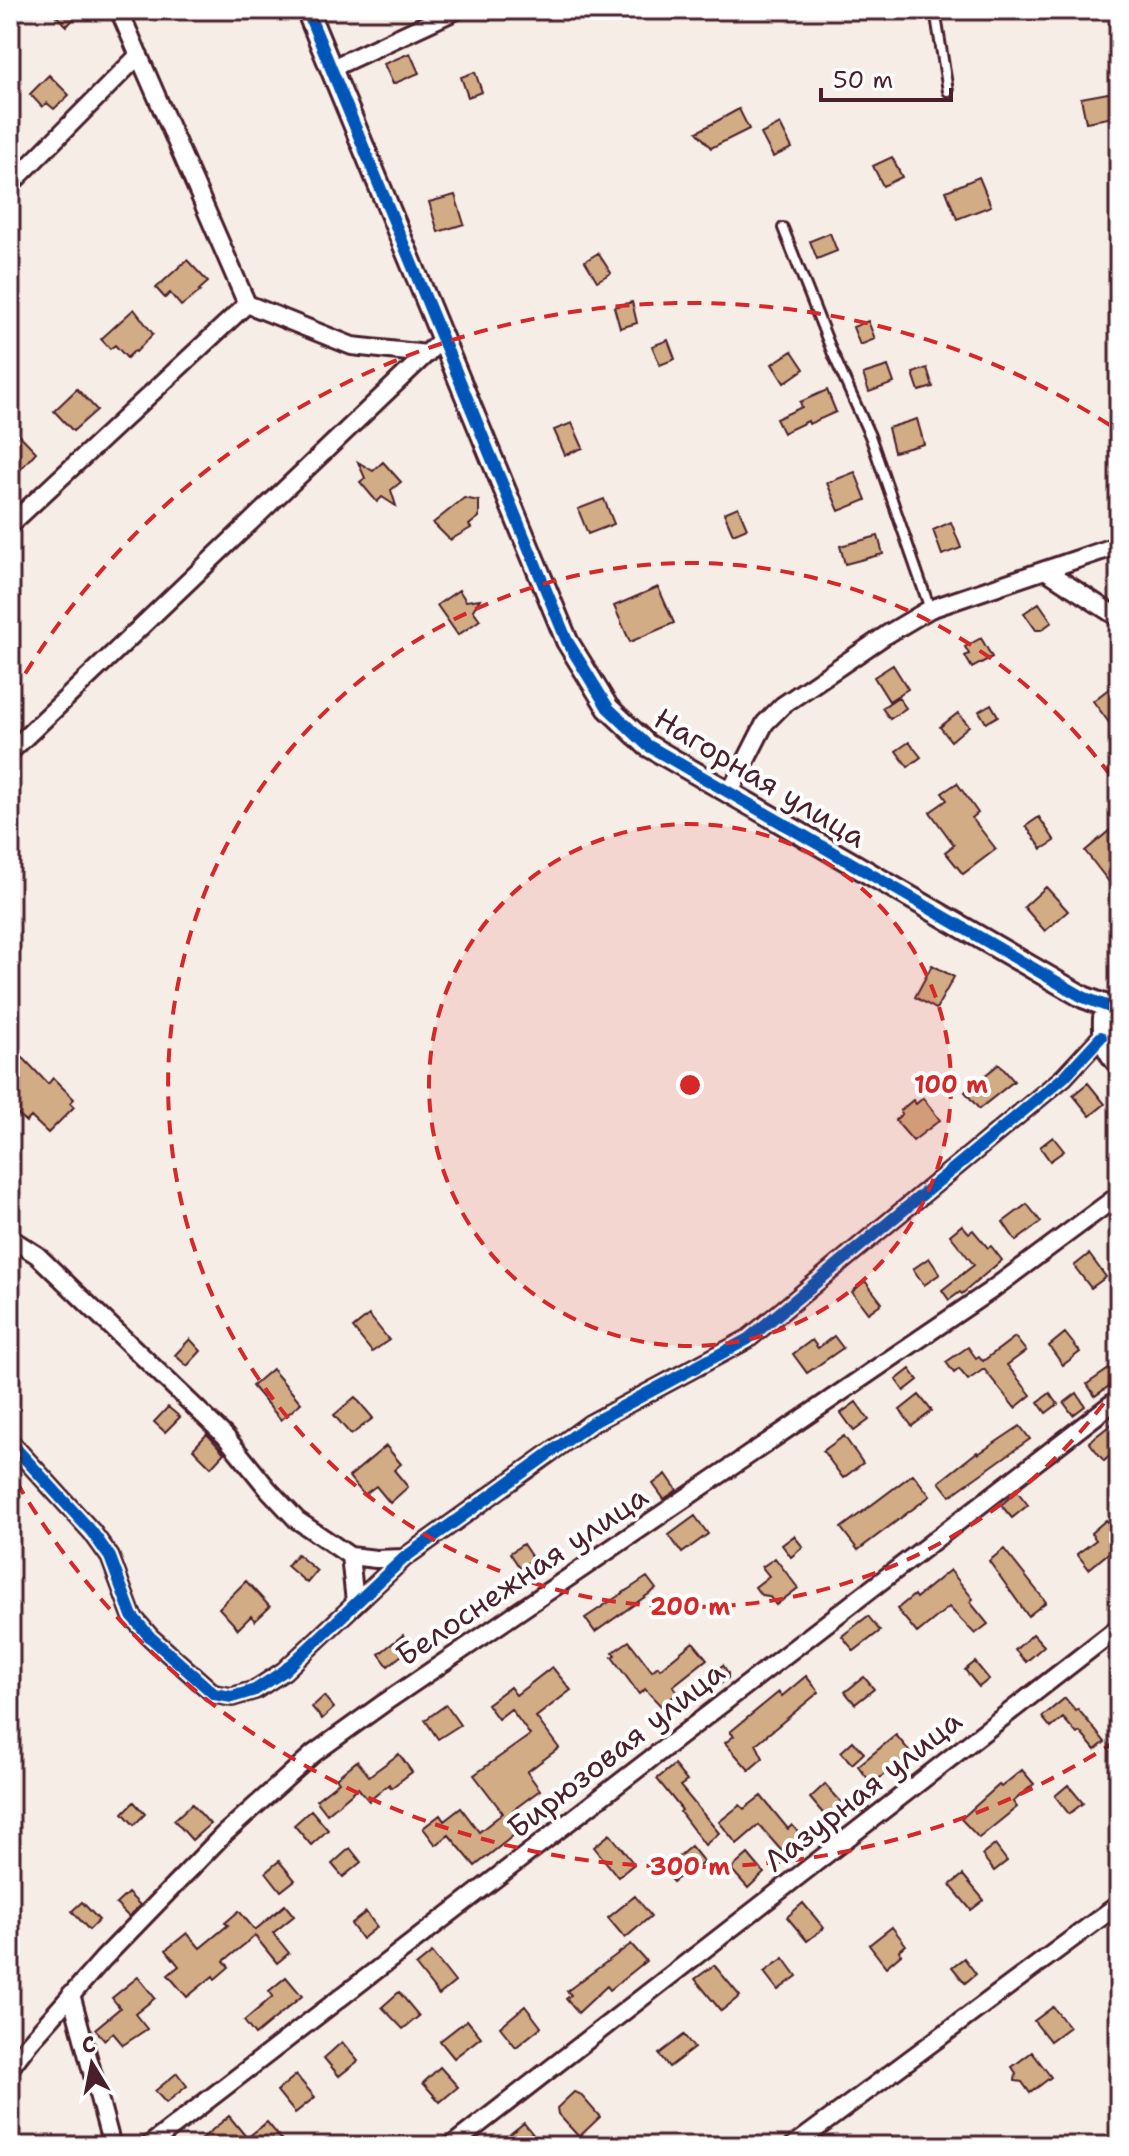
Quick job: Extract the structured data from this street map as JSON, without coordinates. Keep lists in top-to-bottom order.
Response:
{
  "streets": {
    "street": [
      "Нагорная улица",
      "Белоснежная улица",
      "Бирюзовая улица",
      "Лазурная улица"
    ]
  },
  "scale_bar": "50 m",
  "north": "top",
  "rings": ["100 m", "200 m", "300 m"]
}
